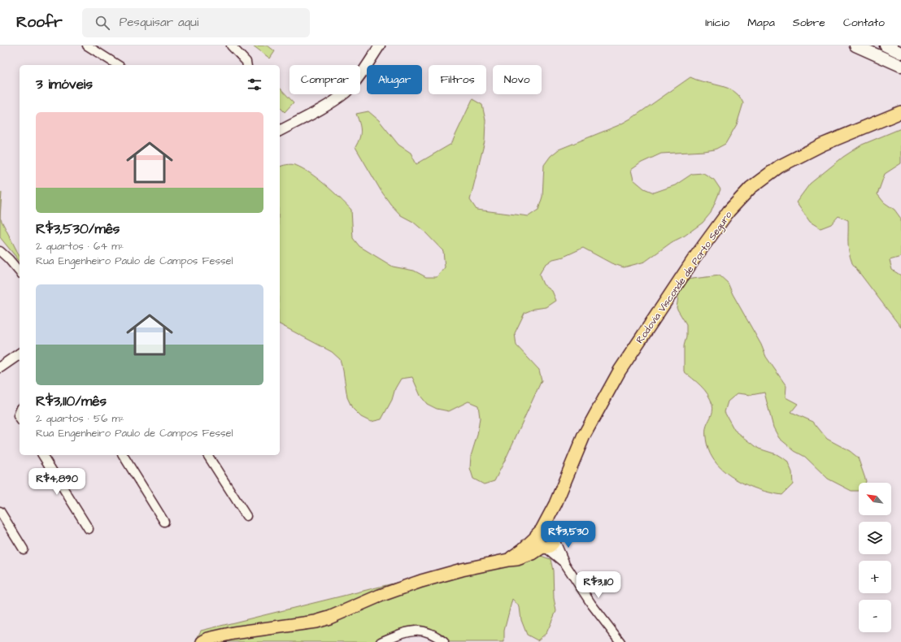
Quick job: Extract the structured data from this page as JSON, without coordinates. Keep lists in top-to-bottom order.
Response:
{
  "streets": {
    "main road": ["Rodovia Visconde de Porto Seguro"]
  },
  "north": "top left",
  "page": {
    "header": "Roofr",
    "search": "Pesquisar aqui",
    "nav": [
      "Início",
      "Mapa",
      "Sobre",
      "Contato"
    ],
    "chip": [
      "Comprar",
      "Alugar",
      "Filtros",
      "Novo"
    ],
    "heading": "3 imóveis",
    "list": [
      {
        "name": "R$3,530/mês",
        "note": "2 quartos · 64 m² · Rua Engenheiro Paulo de Campos Fessel"
      },
      {
        "name": "R$3,110/mês",
        "note": "2 quartos · 56 m² · Rua Engenheiro Paulo de Campos Fessel"
      }
    ],
    "price": ["R$4,890", "R$3,530", "R$3,110"],
    "map_buttons": ["+", "−"]
  }
}
